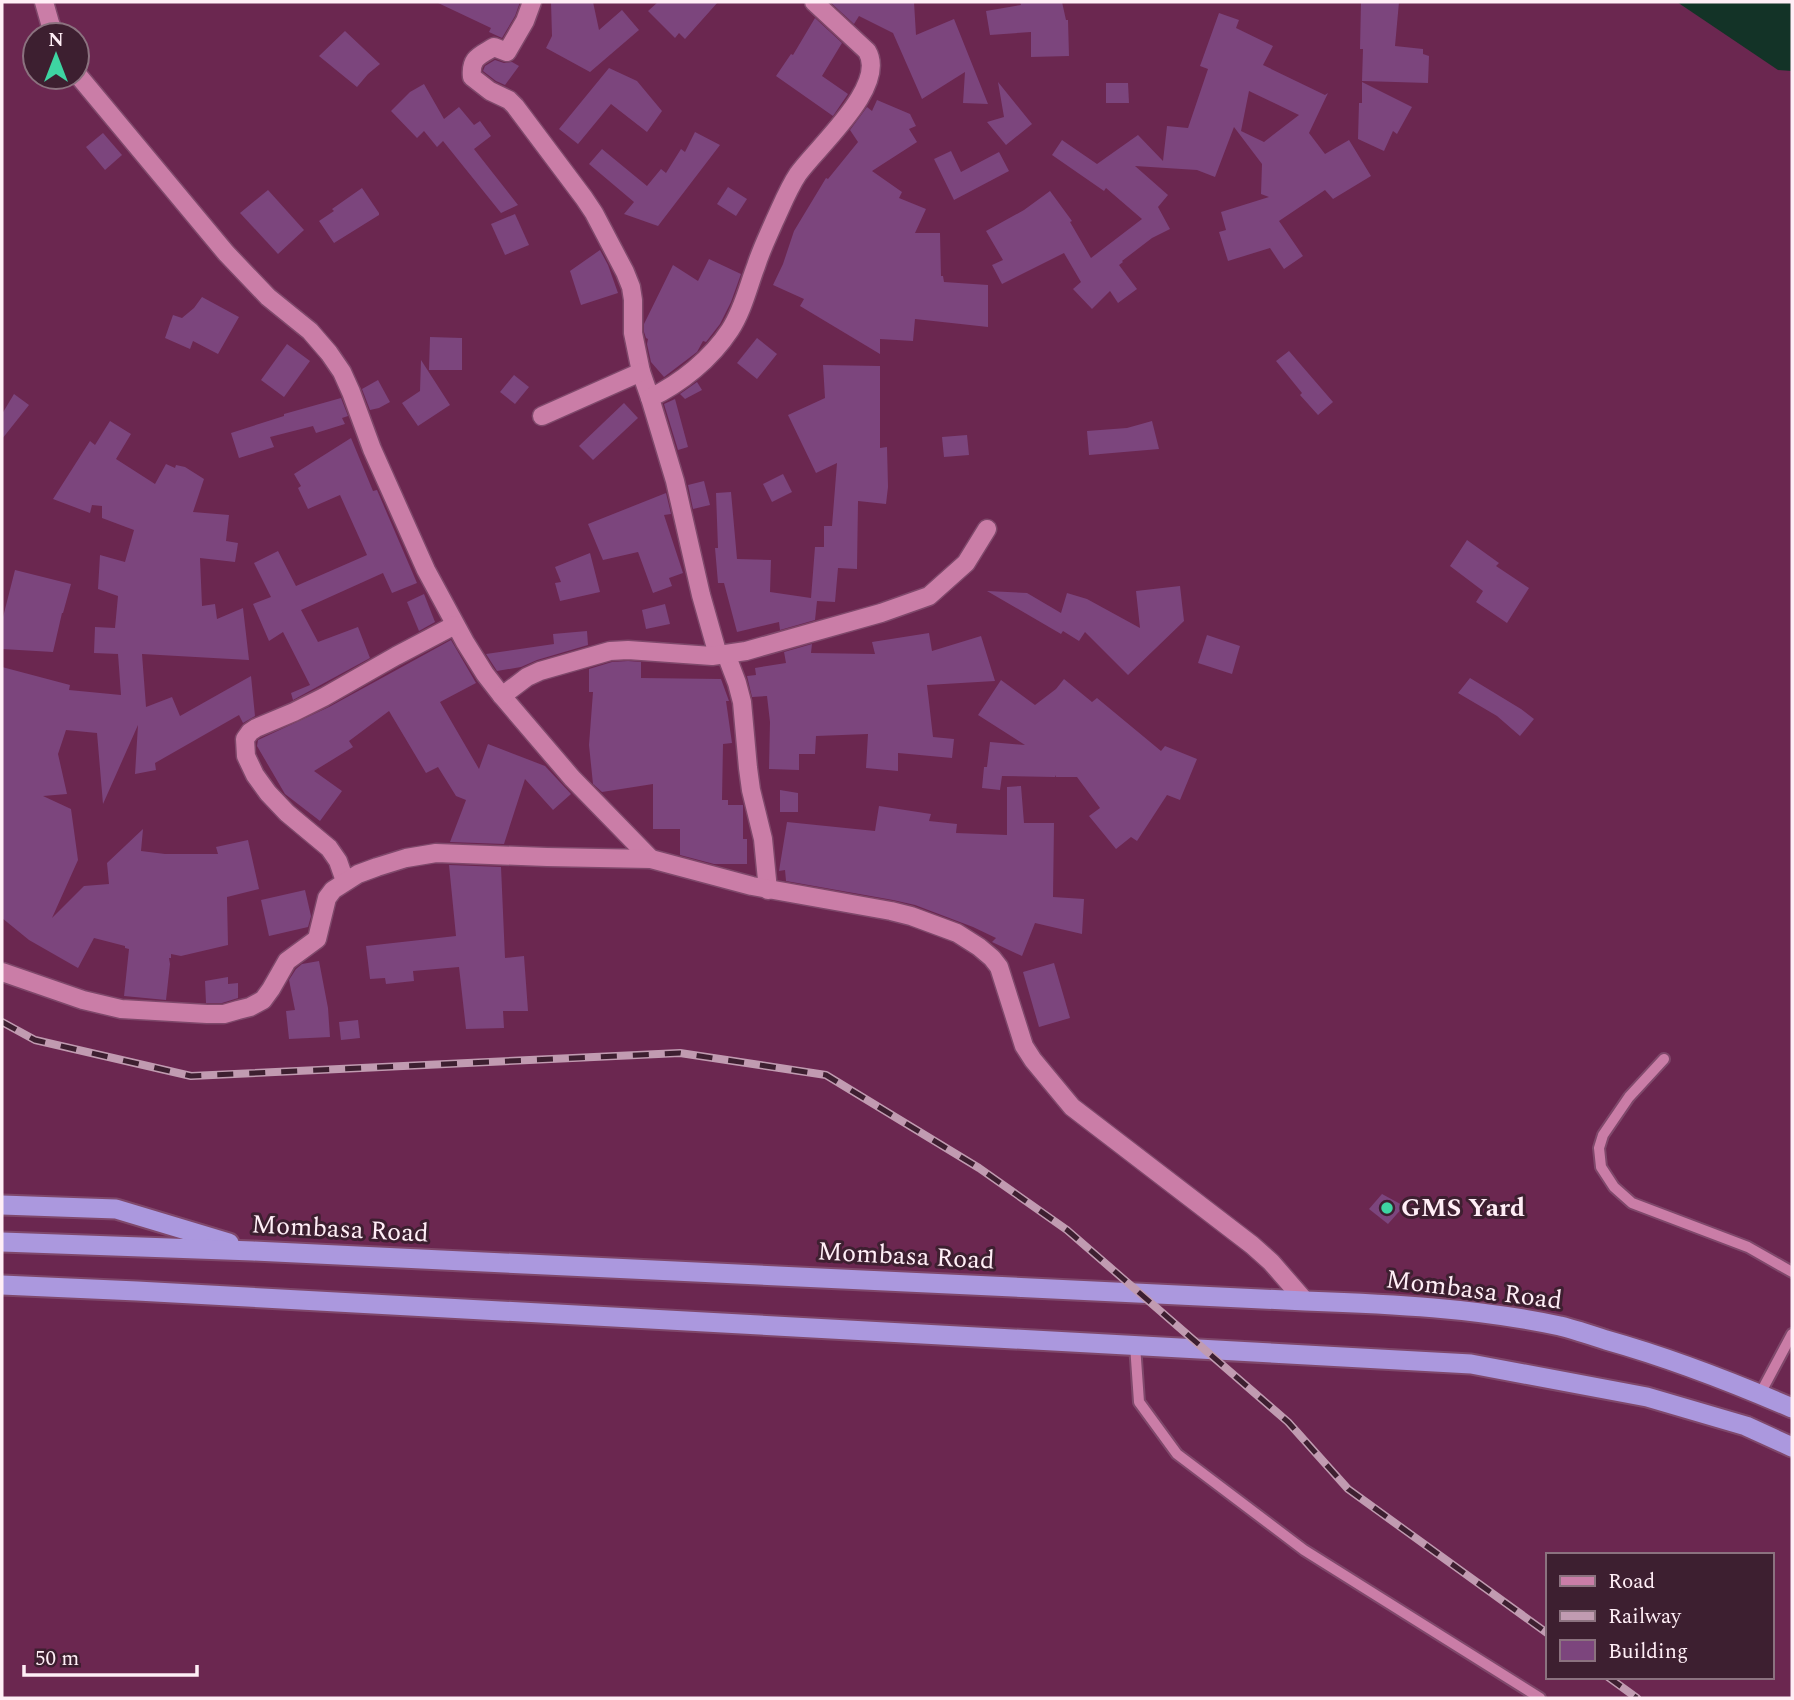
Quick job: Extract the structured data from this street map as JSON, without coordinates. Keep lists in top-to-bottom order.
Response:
{
  "streets": {
    "highway": ["Mombasa Road"]
  },
  "places": ["GMS Yard"],
  "legend": ["Road", "Railway", "Building"],
  "scale_bar": "50 m",
  "north": "top"
}
